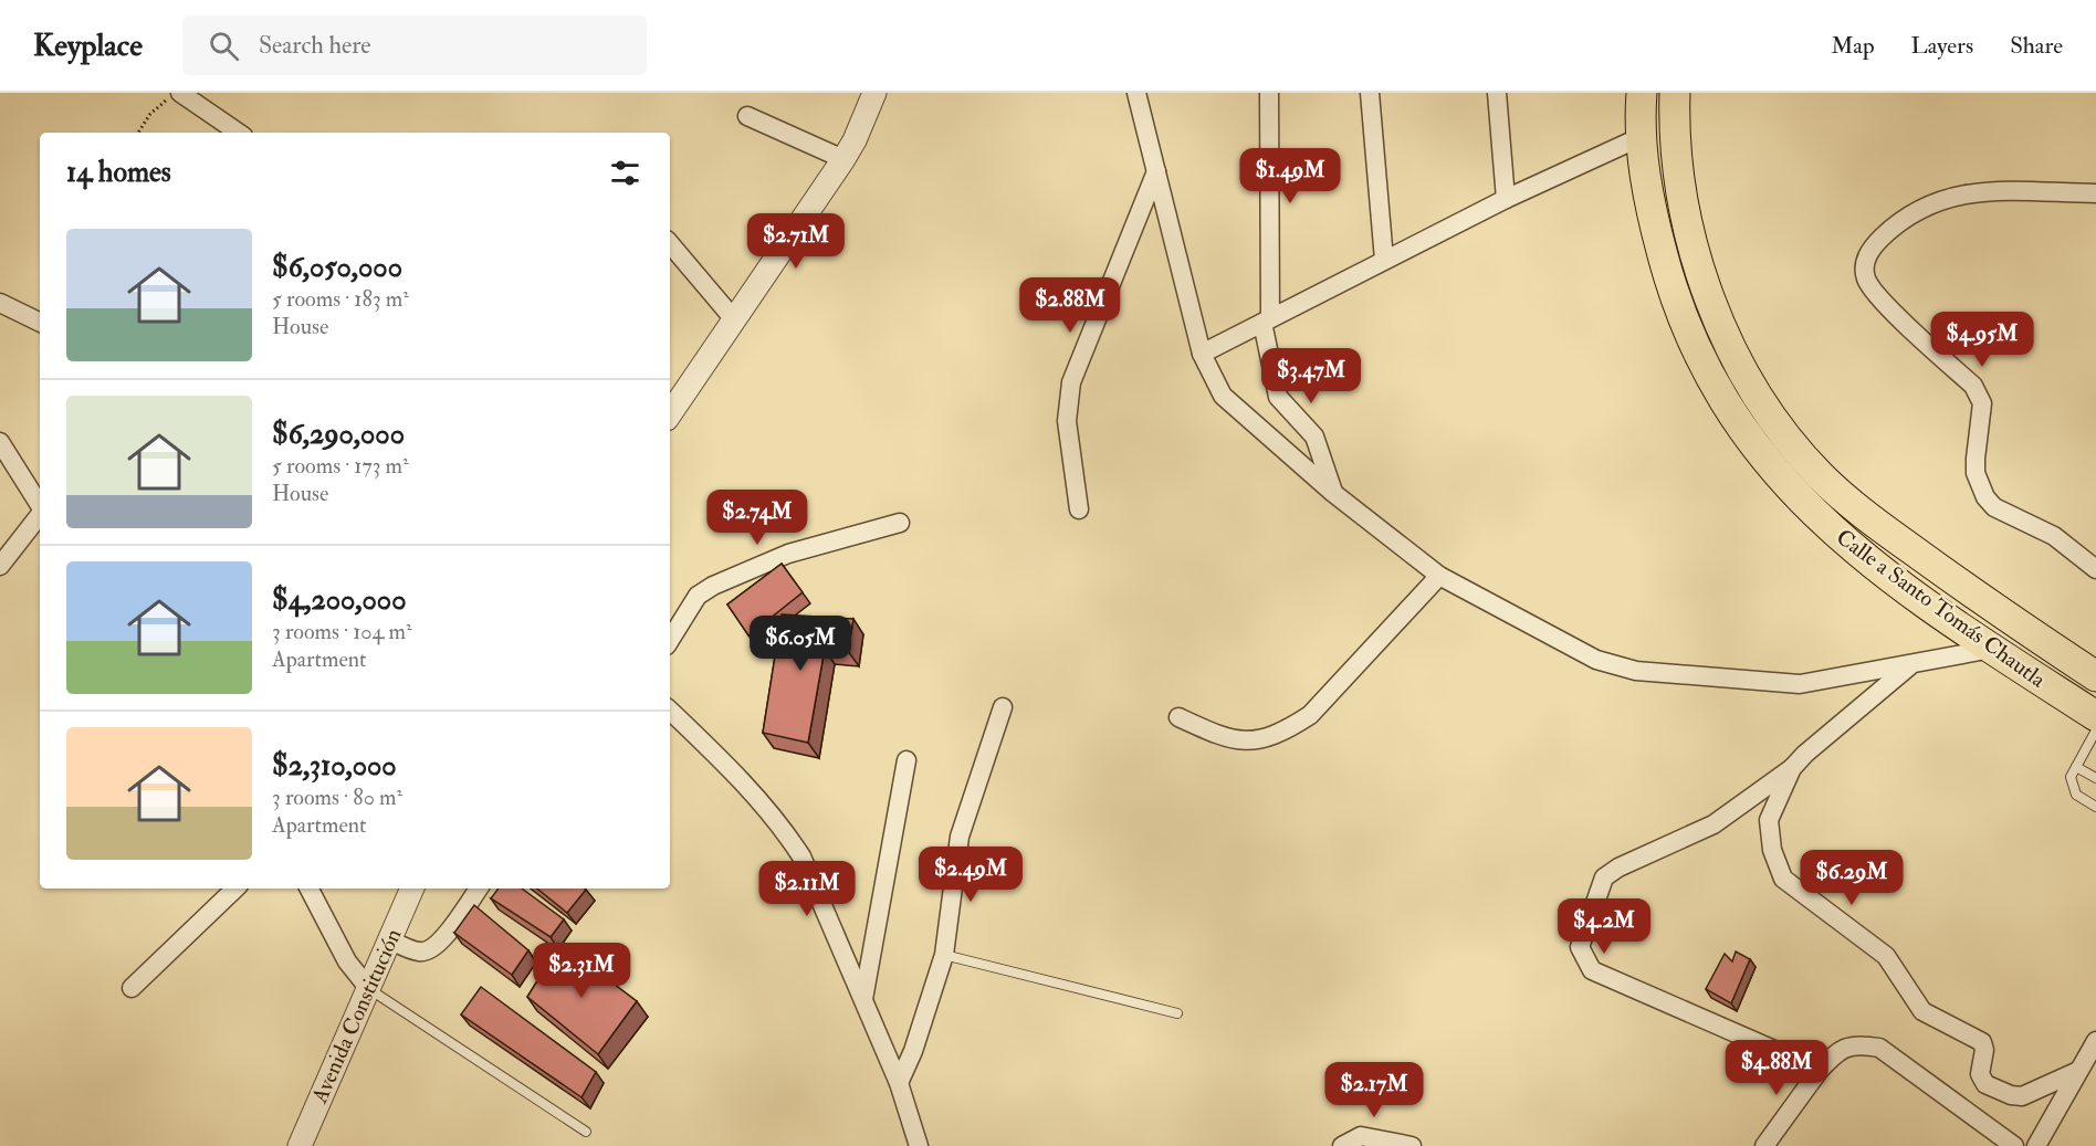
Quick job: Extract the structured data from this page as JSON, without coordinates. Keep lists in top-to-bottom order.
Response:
{
  "streets": {
    "main road": ["Calle a Santo Tomás Chautla"],
    "street": ["Avenida Constitución"]
  },
  "page": {
    "header": "Keyplace",
    "search": "Search here",
    "nav": ["Map", "Layers", "Share"],
    "heading": "14 homes",
    "price": [
      "$1.49M",
      "$2.71M",
      "$2.88M",
      "$4.95M",
      "$3.47M",
      "$2.74M",
      "$6.05M",
      "$2.49M",
      "$6.29M",
      "$2.11M",
      "$4.2M",
      "$2.31M",
      "$4.88M",
      "$2.17M"
    ],
    "list": [
      {
        "name": "$6,050,000",
        "note": "5 rooms · 183 m² · House"
      },
      {
        "name": "$6,290,000",
        "note": "5 rooms · 173 m² · House"
      },
      {
        "name": "$4,200,000",
        "note": "3 rooms · 104 m² · Apartment"
      },
      {
        "name": "$2,310,000",
        "note": "3 rooms · 80 m² · Apartment"
      }
    ]
  }
}
